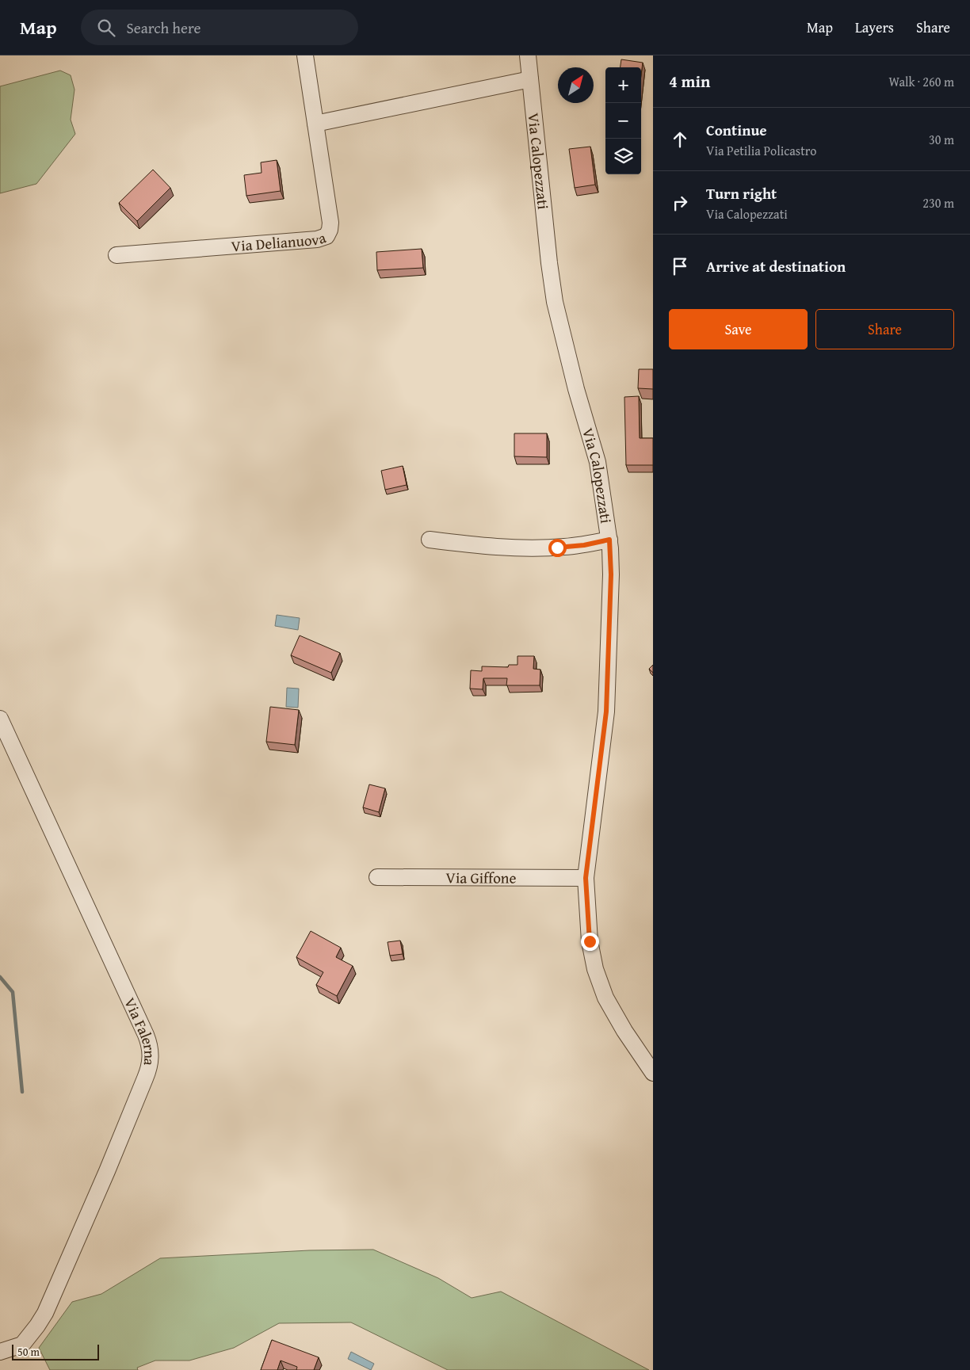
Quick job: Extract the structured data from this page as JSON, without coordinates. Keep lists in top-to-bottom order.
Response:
{
  "streets": {
    "street": [
      "Via Calopezzati",
      "Via Delianuova",
      "Via Giffone",
      "Via Falerna"
    ]
  },
  "crossings": [
    ["Via Calopezzati", "Via Giffone"]
  ],
  "scale_bar": "50 m",
  "north": "top right",
  "page": {
    "header": "Map",
    "search": "Search here",
    "nav": ["Map", "Layers", "Share"],
    "heading": ["4 min", "Walk · 260 m"],
    "map_buttons": ["+", "−"],
    "list": [
      ["Continue", "Via Petilia Policastro", "30 m"],
      ["Turn right", "Via Calopezzati", "230 m"],
      "Arrive at destination"
    ],
    "buttons": ["Save", "Share"],
    "scale": "50 m"
  }
}
